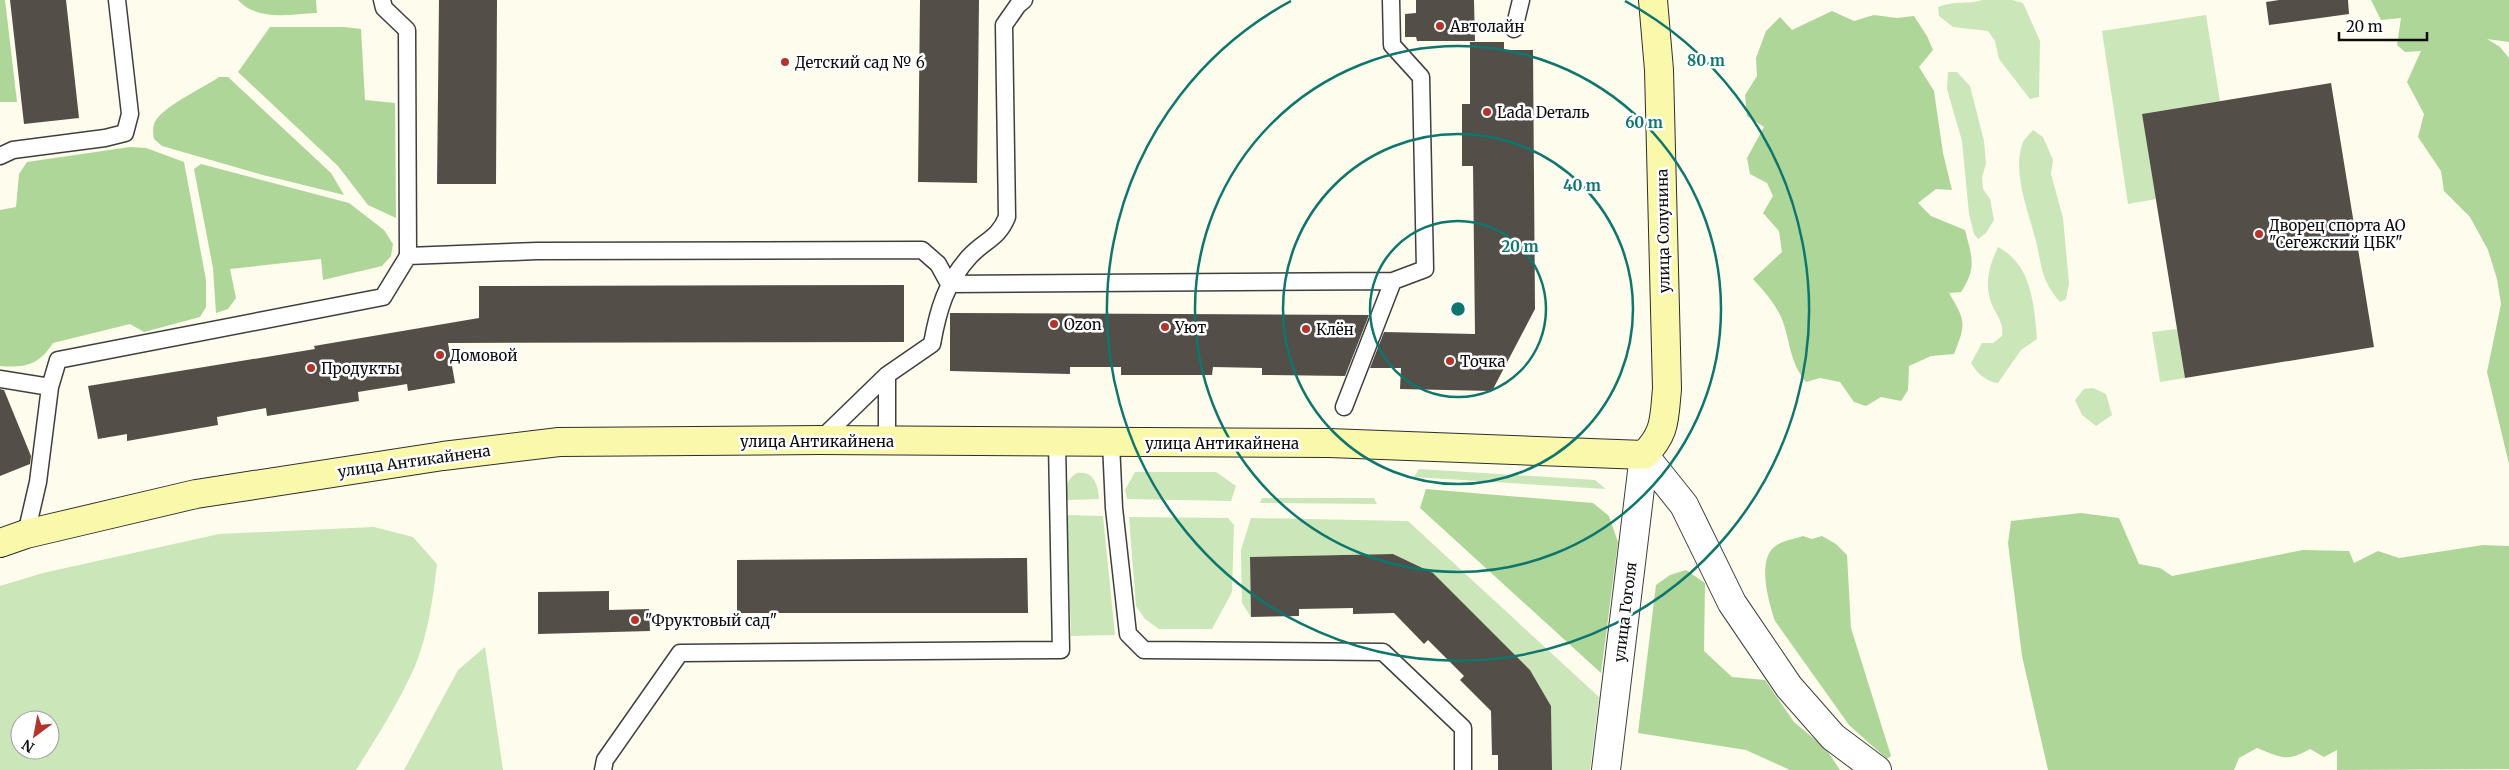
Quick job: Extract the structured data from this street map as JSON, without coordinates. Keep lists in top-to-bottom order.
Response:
{
  "streets": {
    "street": ["улица Солунина", "улица Антикайнена", "улица Гоголя"]
  },
  "crossings": [
    ["улица Солунина", "улица Антикайнена"],
    ["улица Солунина", "улица Гоголя"],
    ["улица Антикайнена", "улица Гоголя"]
  ],
  "places": [
    "Автолайн",
    "Детский сад № 6",
    "Lada Dеталь",
    "Дворец спорта АО \"Сегежский ЦБК\"",
    "Ozon",
    "Уют",
    "Клён",
    "Домовой",
    "Точка",
    "Продукты",
    "\"Фруктовый сад\""
  ],
  "scale_bar": "20 m",
  "north": "bottom left",
  "rings": [
    "80 m",
    "60 m",
    "40 m",
    "20 m"
  ]
}
